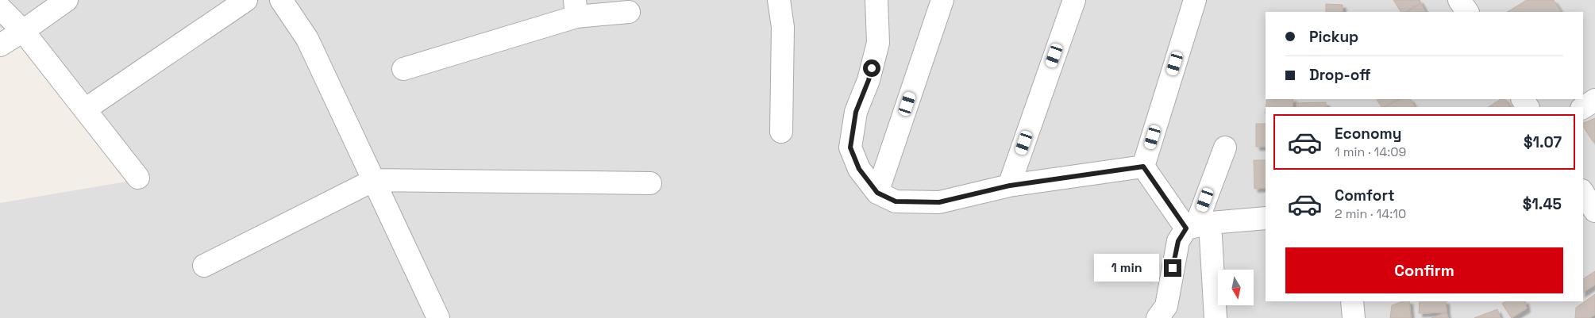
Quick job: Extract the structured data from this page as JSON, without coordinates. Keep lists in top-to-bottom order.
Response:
{
  "north": "bottom",
  "page": {
    "banner": ["Pickup", "Drop-off"],
    "list": [
      {
        "name": "Economy",
        "note": "1 min · 14:09",
        "value": "$1.07"
      },
      {
        "name": "Comfort",
        "note": "2 min · 14:10",
        "value": "$1.45"
      }
    ],
    "buttons": "Confirm",
    "bubble": "1 min"
  }
}
